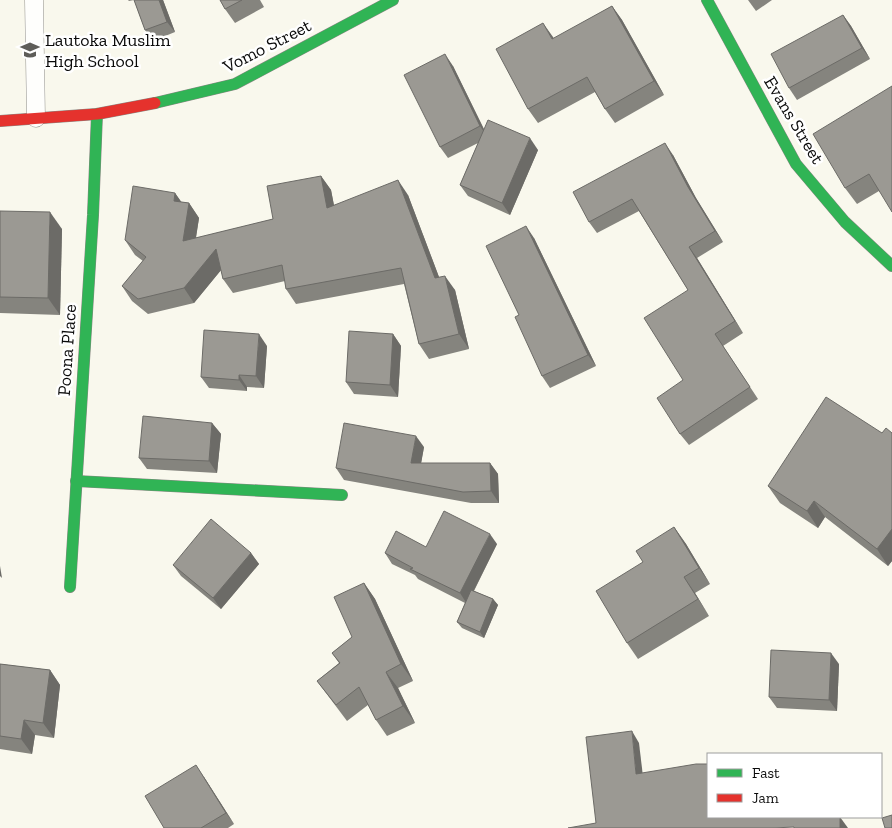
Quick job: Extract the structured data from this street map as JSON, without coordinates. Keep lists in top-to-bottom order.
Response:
{
  "streets": {
    "street": ["Vomo Street", "Evans Street", "Poona Place"]
  },
  "crossings": [
    ["Vomo Street", "Poona Place"]
  ],
  "places": {
    "school or university": ["Lautoka Muslim High School"]
  },
  "legend": ["Fast", "Jam"]
}
